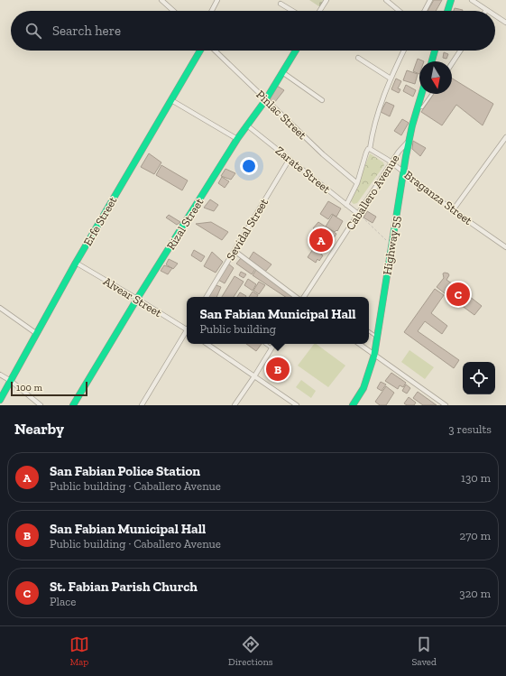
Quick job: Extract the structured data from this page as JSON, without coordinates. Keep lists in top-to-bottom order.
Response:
{
  "streets": {
    "main road": ["Erfe Street", "Rizal Street", "Highway 55"],
    "street": [
      "Pinlac Street",
      "Zarate Street",
      "Caballero Avenue",
      "Braganza Street",
      "Sevidal Street",
      "Alvear Street"
    ]
  },
  "crossings": [
    ["Pinlac Street", "Rizal Street"],
    ["Zarate Street", "Caballero Avenue"],
    ["Zarate Street", "Rizal Street"],
    ["Zarate Street", "Sevidal Street"],
    ["Caballero Avenue", "Braganza Street"],
    ["Caballero Avenue", "Highway 55"],
    ["Braganza Street", "Highway 55"],
    ["Erfe Street", "Alvear Street"],
    ["Rizal Street", "Alvear Street"]
  ],
  "scale_bar": "100 m",
  "north": "bottom",
  "page": {
    "search": "Search here",
    "pins": ["A", "C", "B"],
    "popup": ["San Fabian Municipal Hall", "Public building"],
    "scale": "100 m",
    "heading": ["Nearby", "3 results"],
    "list": [
      {
        "mark": "A",
        "name": "San Fabian Police Station",
        "note": "Public building · Caballero Avenue",
        "value": "130 m"
      },
      {
        "mark": "B",
        "name": "San Fabian Municipal Hall",
        "note": "Public building · Caballero Avenue",
        "value": "270 m"
      },
      {
        "mark": "C",
        "name": "St. Fabian Parish Church",
        "note": "Place",
        "value": "320 m"
      }
    ],
    "nav": ["Map", "Directions", "Saved"]
  }
}
